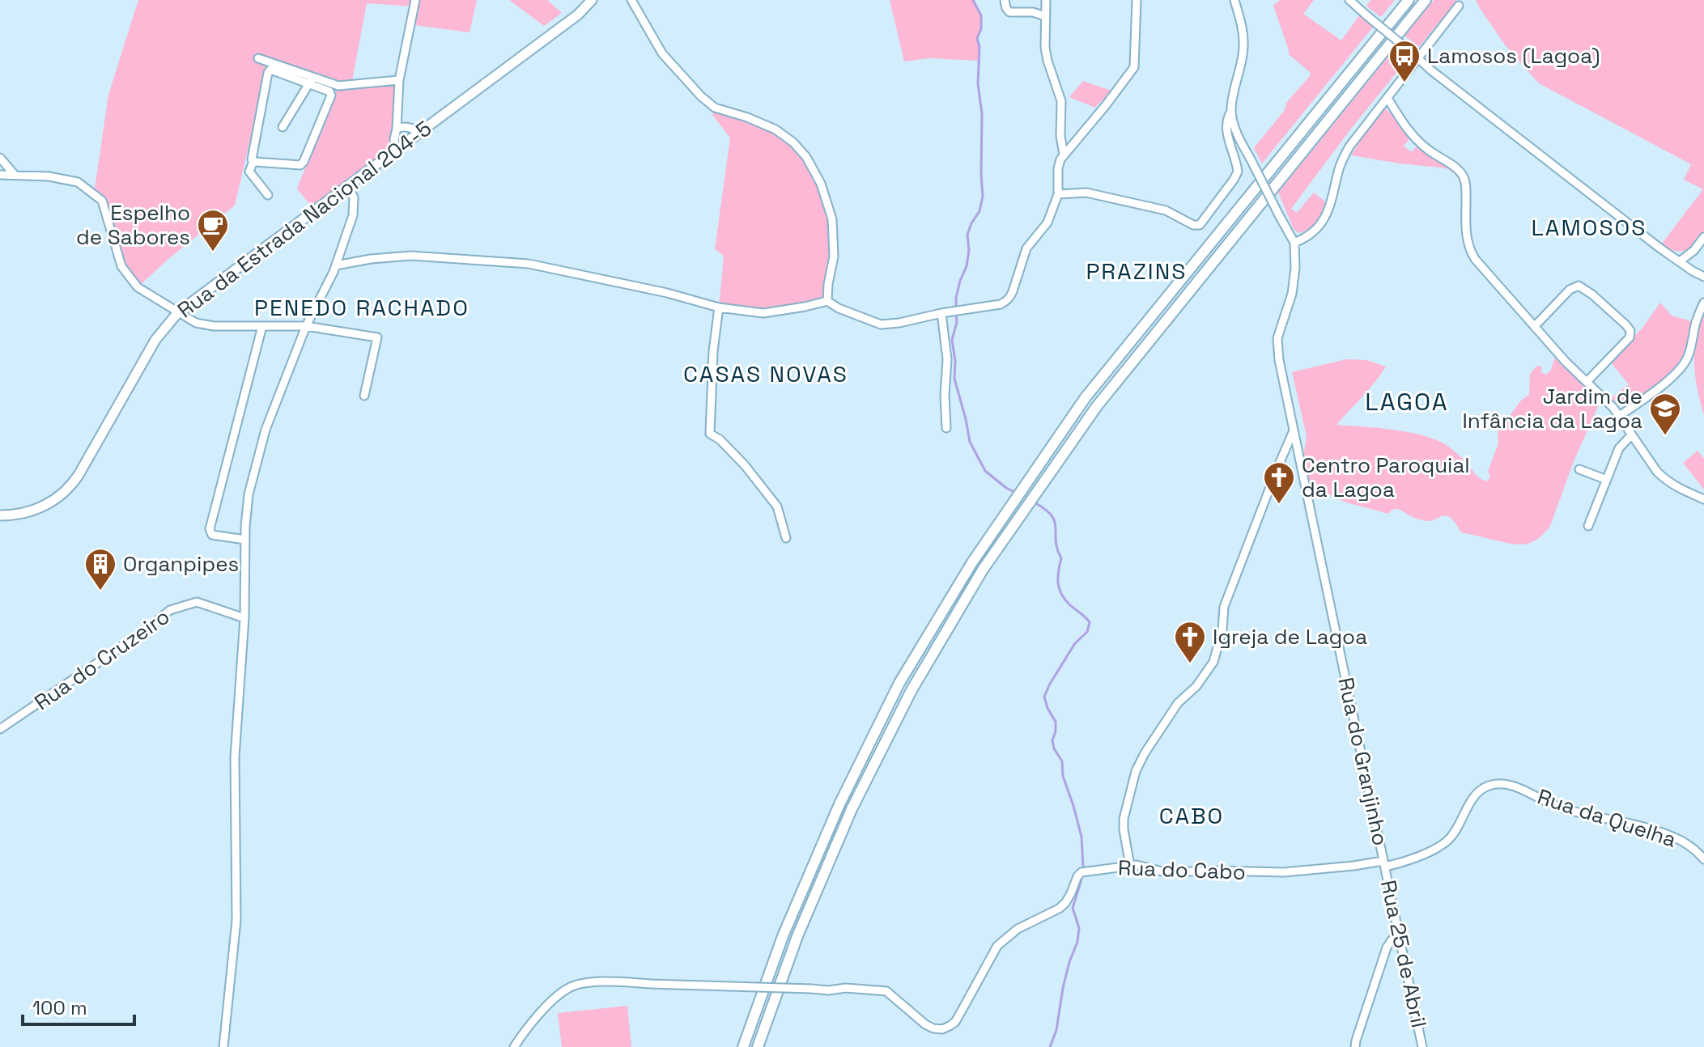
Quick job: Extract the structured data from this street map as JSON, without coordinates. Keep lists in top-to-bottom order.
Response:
{
  "streets": {
    "main road": ["Rua da Estrada Nacional 204-5"],
    "street": [
      "Rua do Cruzeiro",
      "Rua do Granjinho",
      "Rua da Quelha",
      "Rua do Cabo",
      "Rua 25 de Abril"
    ]
  },
  "crossings": [
    ["Rua do Granjinho", "Rua da Quelha"],
    ["Rua do Granjinho", "Rua do Cabo"],
    ["Rua do Granjinho", "Rua 25 de Abril"],
    ["Rua da Quelha", "Rua do Cabo"],
    ["Rua da Quelha", "Rua 25 de Abril"],
    ["Rua do Cabo", "Rua 25 de Abril"]
  ],
  "districts": [
    "LAMOSOS",
    "PRAZINS",
    "PENEDO RACHADO",
    "CASAS NOVAS",
    "LAGOA",
    "CABO"
  ],
  "places": {
    "bus stop": ["Lamosos (Lagoa)"],
    "cafe": ["Espelho de Sabores"],
    "school or university": ["Jardim de Infância da Lagoa"],
    "church": ["Centro Paroquial da Lagoa", "Igreja de Lagoa"],
    "building": ["Organpipes"]
  },
  "scale_bar": "100 m"
}
